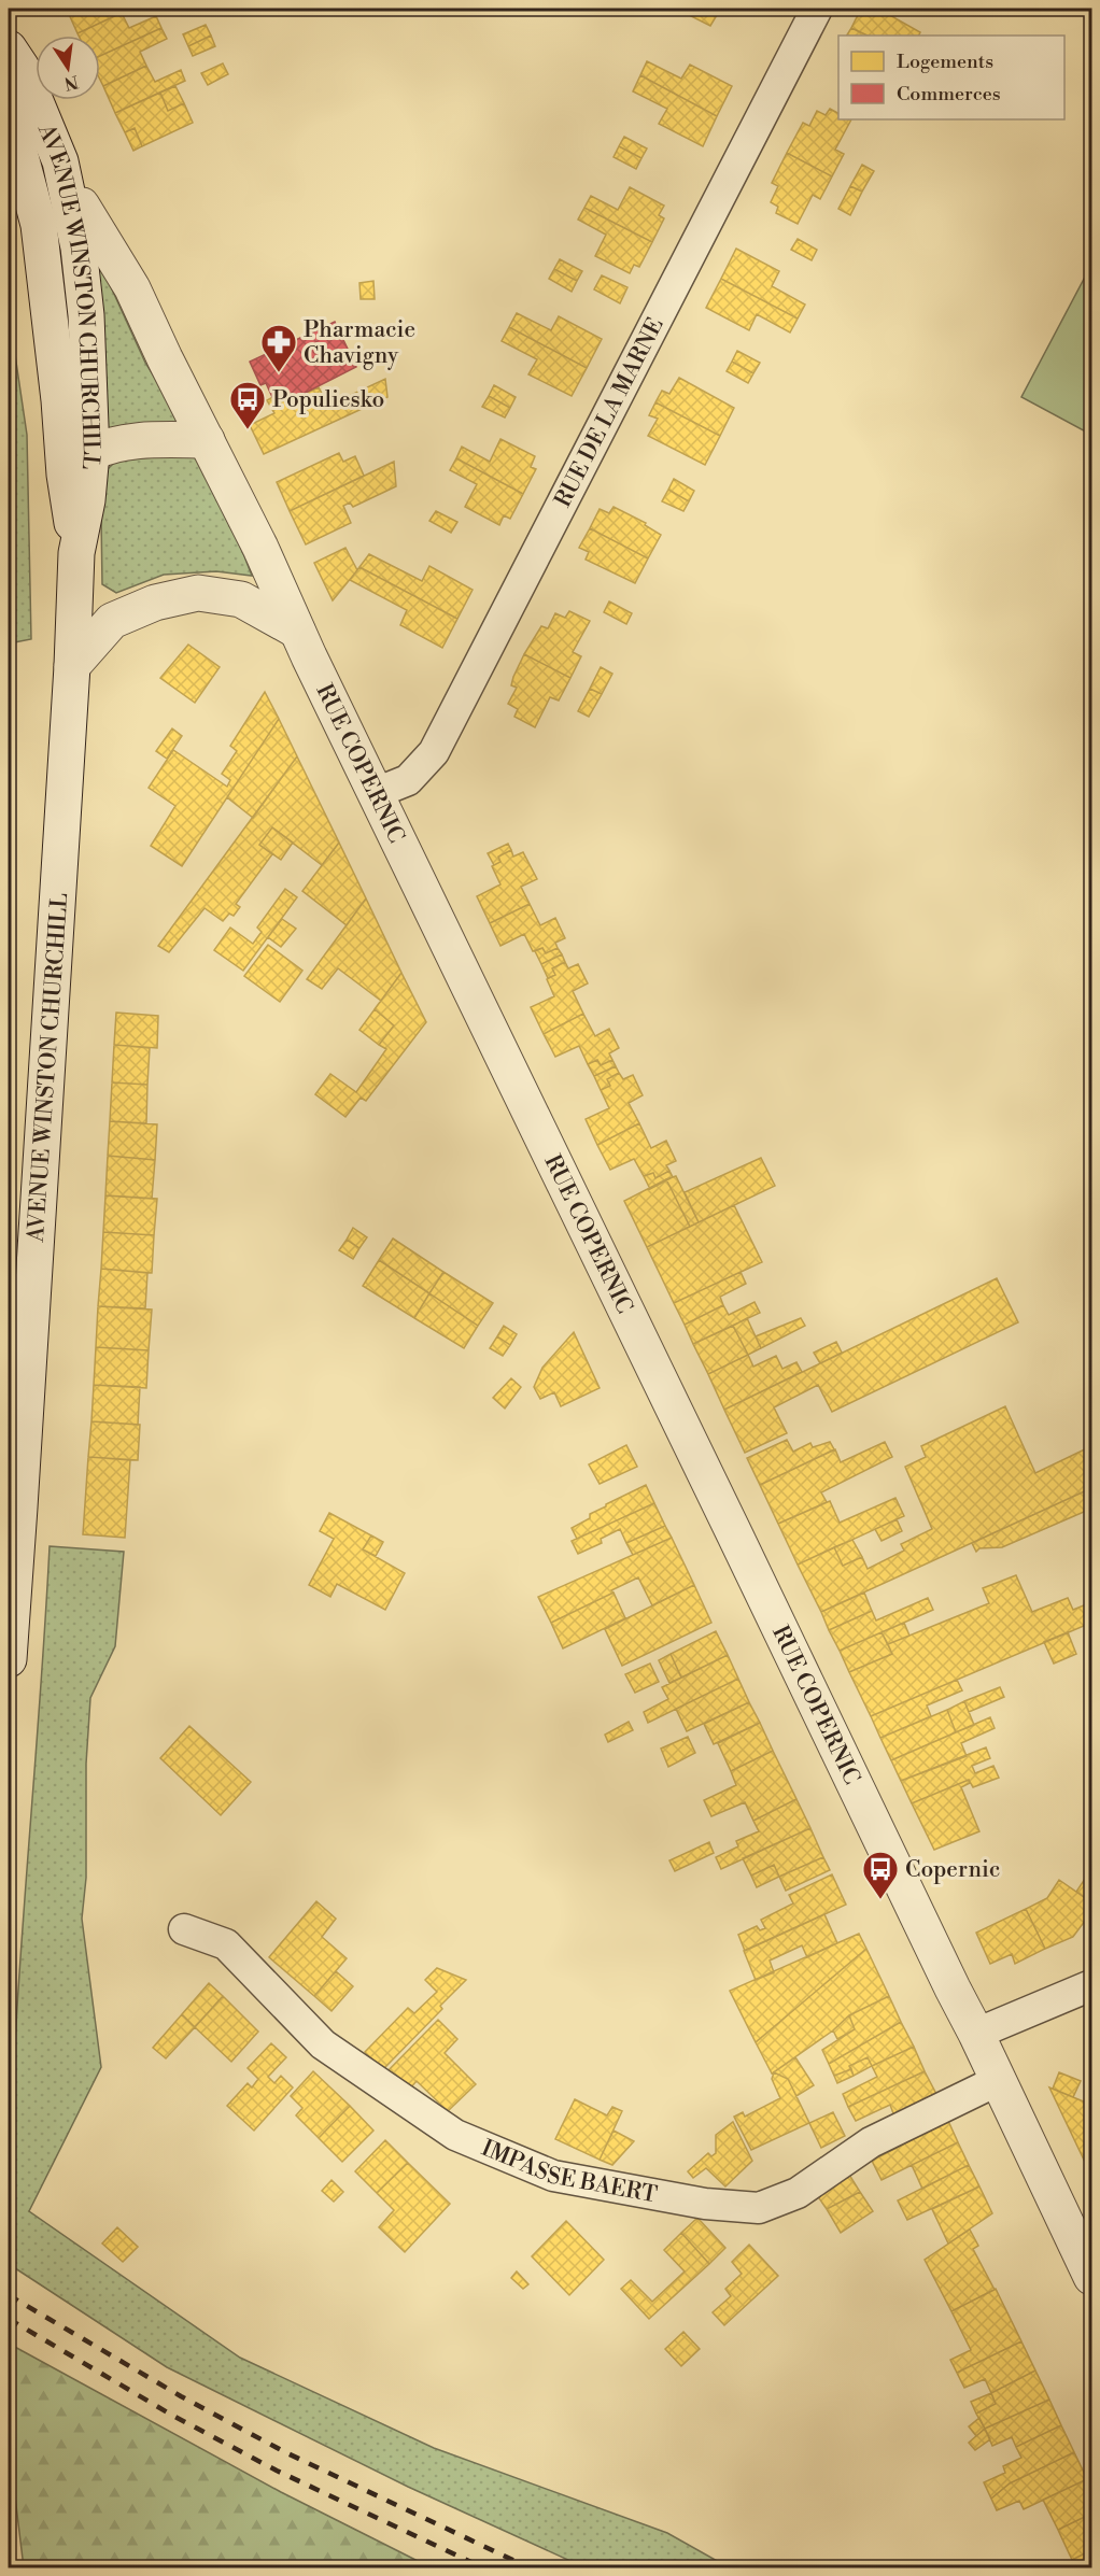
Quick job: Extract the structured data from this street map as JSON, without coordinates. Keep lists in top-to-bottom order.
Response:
{
  "streets": {
    "street": [
      "AVENUE WINSTON CHURCHILL",
      "RUE DE LA MARNE",
      "RUE COPERNIC",
      "IMPASSE BAERT"
    ]
  },
  "crossings": [
    ["AVENUE WINSTON CHURCHILL", "RUE COPERNIC"],
    ["RUE DE LA MARNE", "RUE COPERNIC"],
    ["RUE COPERNIC", "IMPASSE BAERT"]
  ],
  "places": {
    "pharmacy": ["Pharmacie Chavigny"],
    "bus stop": ["Populiesko", "Copernic"]
  },
  "legend": ["Logements", "Commerces"],
  "north": "bottom"
}
